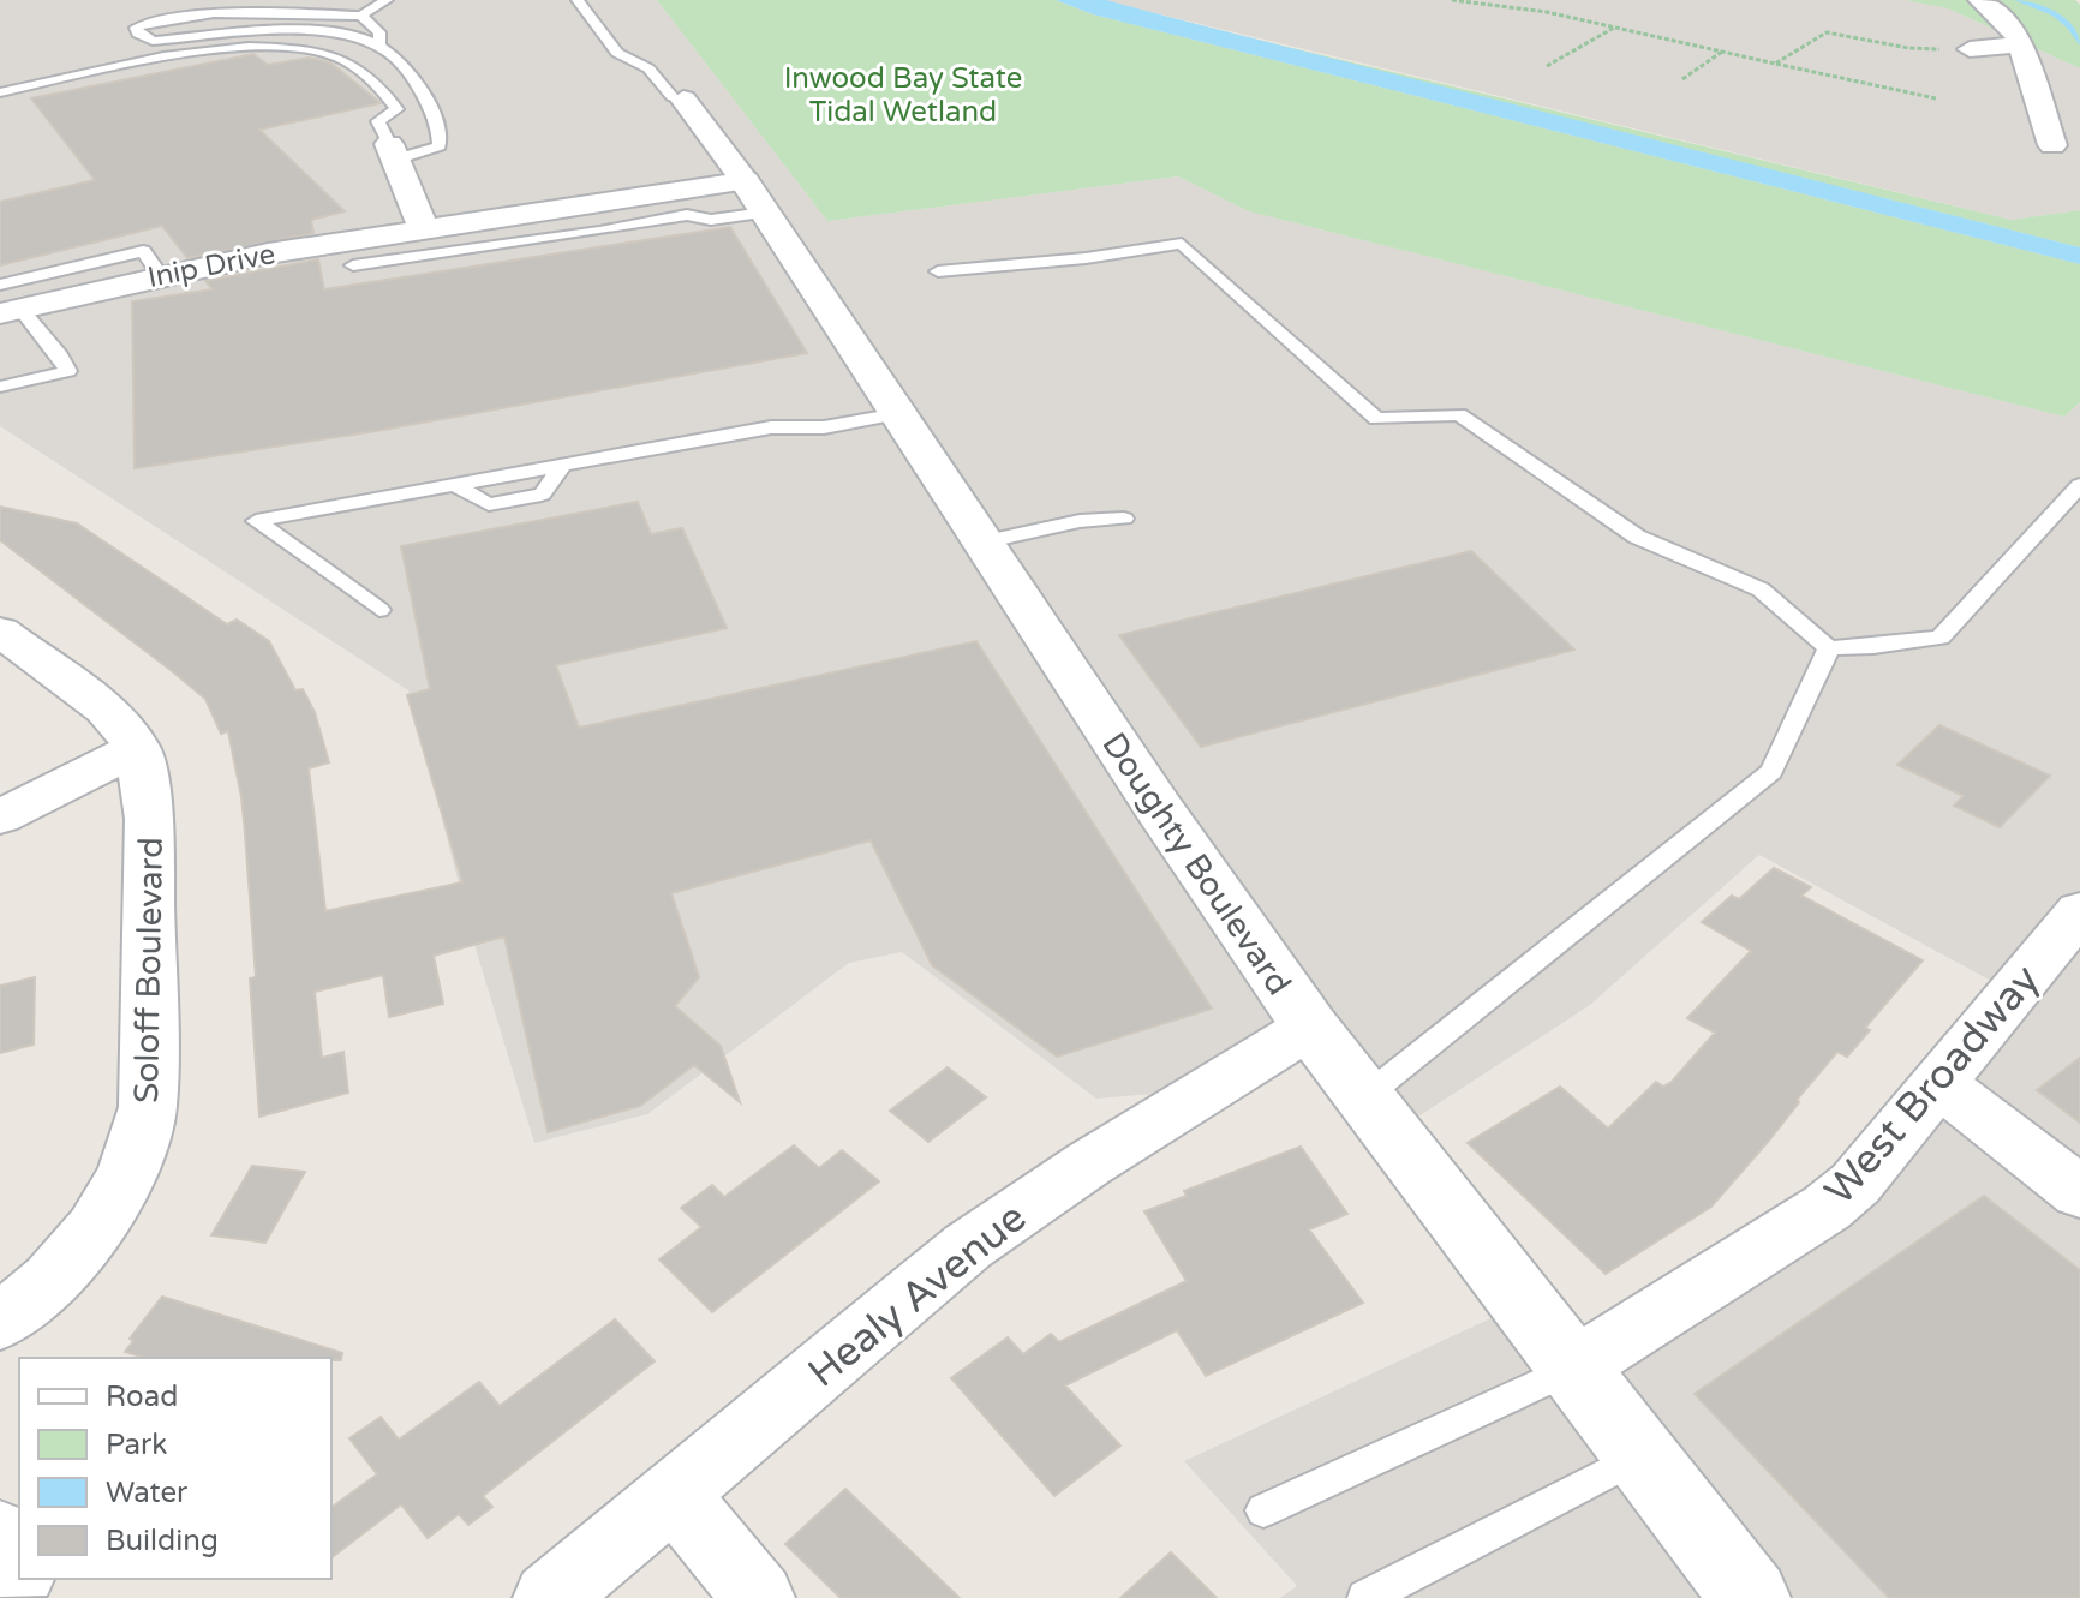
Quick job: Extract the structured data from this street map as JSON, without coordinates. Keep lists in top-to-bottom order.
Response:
{
  "streets": {
    "main road": ["Doughty Boulevard"],
    "street": [
      "Inip Drive",
      "Soloff Boulevard",
      "West Broadway",
      "Healy Avenue"
    ]
  },
  "crossings": [
    ["Inip Drive", "Doughty Boulevard"],
    ["Doughty Boulevard", "West Broadway"],
    ["Doughty Boulevard", "Healy Avenue"]
  ],
  "parks": ["Inwood Bay State Tidal Wetland"],
  "legend": [
    "Road",
    "Park",
    "Water",
    "Building"
  ]
}
